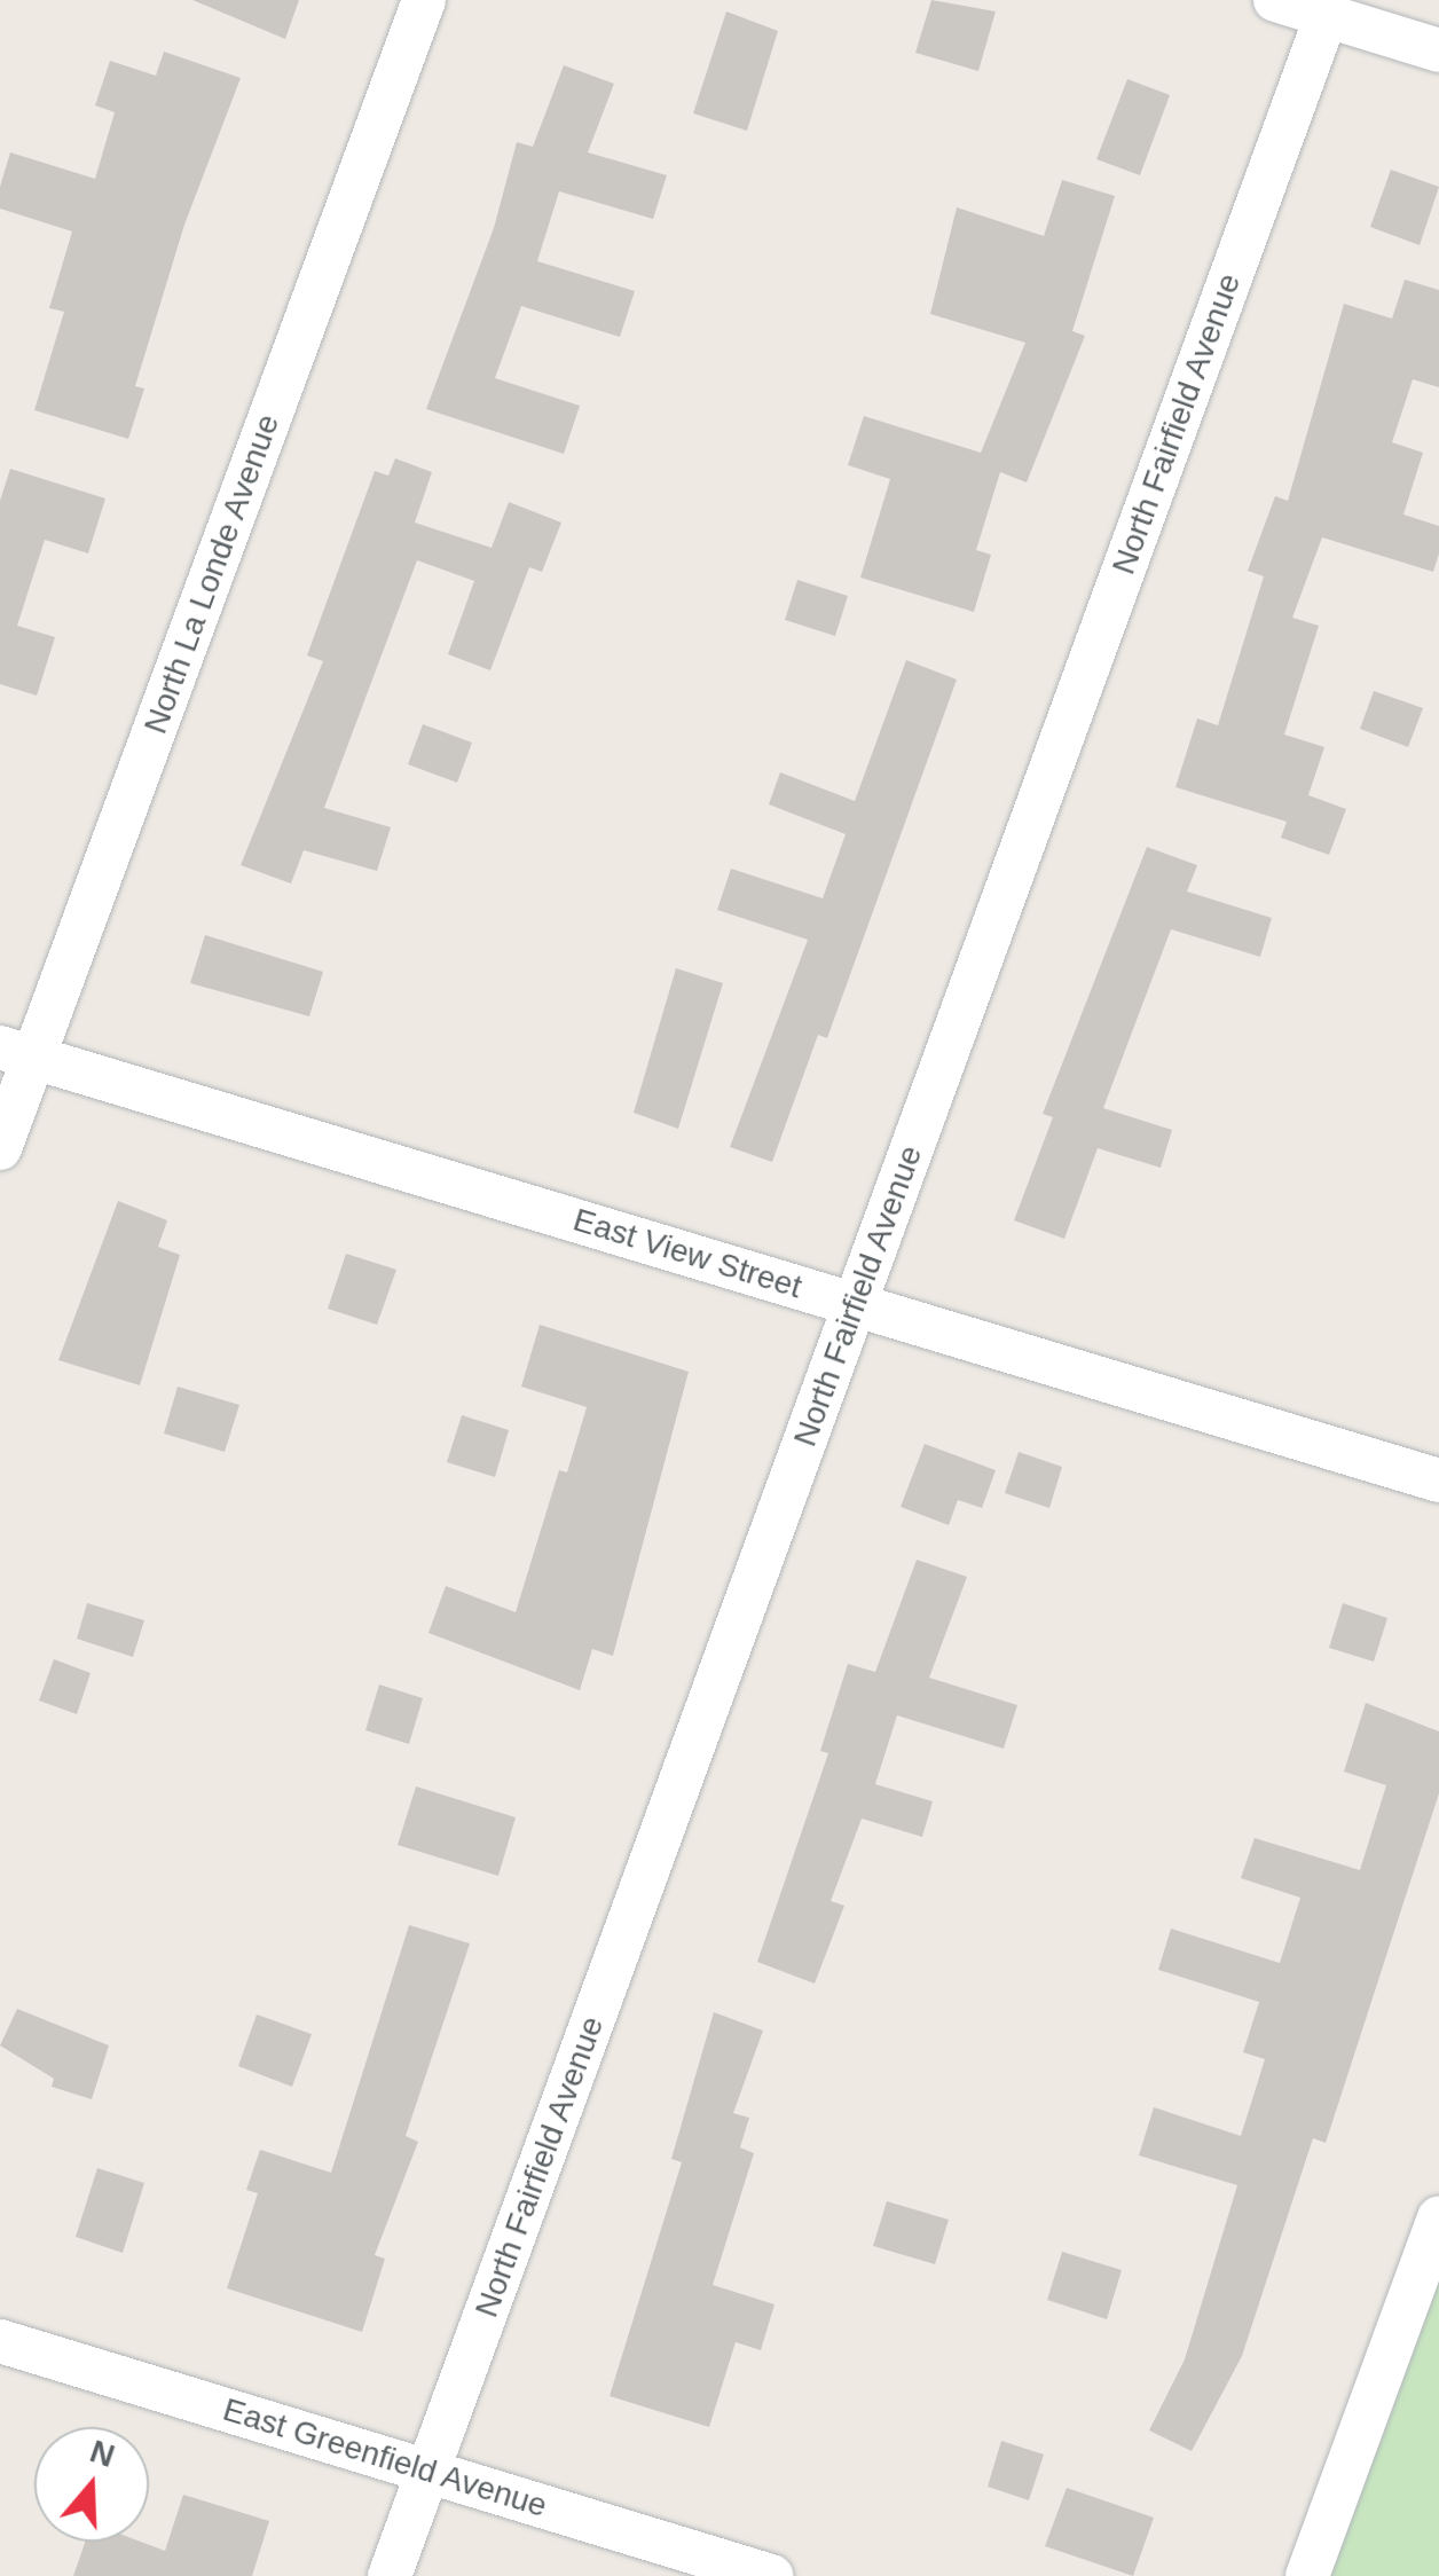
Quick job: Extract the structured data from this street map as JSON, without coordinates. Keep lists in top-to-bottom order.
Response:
{
  "streets": {
    "street": [
      "North Fairfield Avenue",
      "North La Londe Avenue",
      "East View Street",
      "East Greenfield Avenue"
    ]
  },
  "crossings": [
    ["North Fairfield Avenue", "East View Street"],
    ["North Fairfield Avenue", "East Greenfield Avenue"],
    ["North La Londe Avenue", "East View Street"]
  ],
  "north": "top"
}
